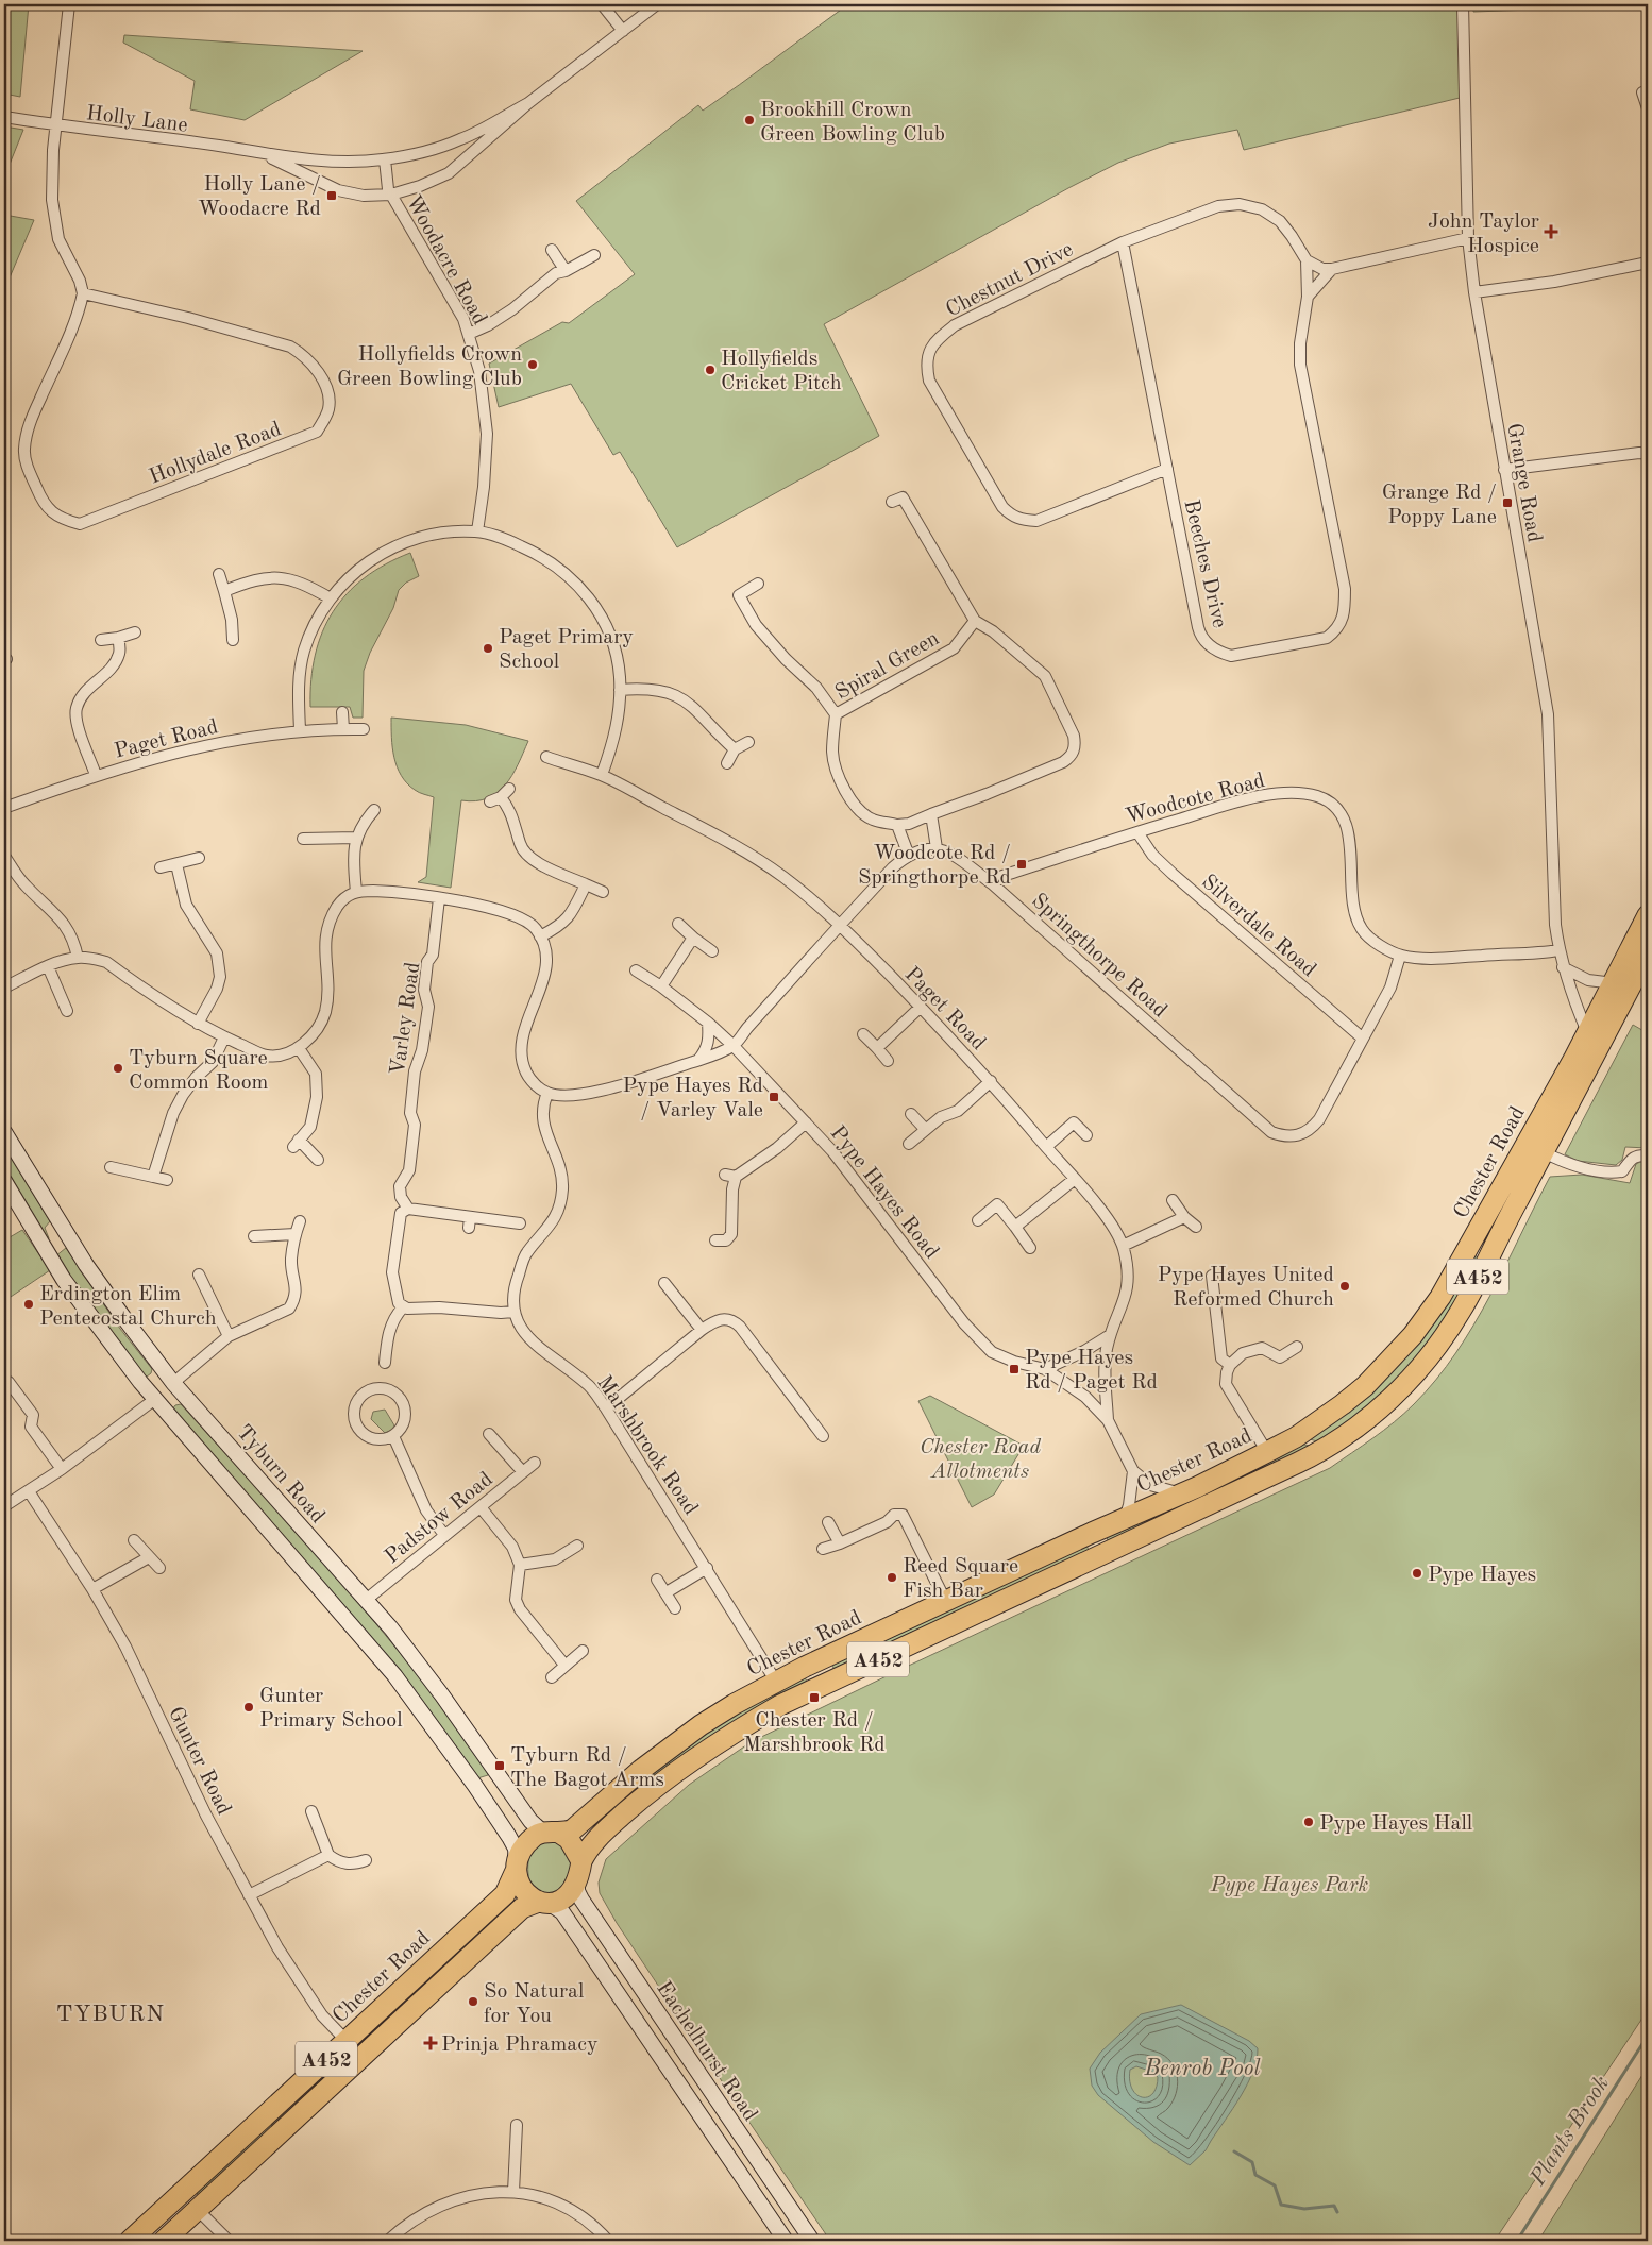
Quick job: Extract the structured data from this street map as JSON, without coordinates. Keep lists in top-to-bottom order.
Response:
{
  "streets": {
    "highway": ["Chester Road", "A452"],
    "main road": ["Tyburn Road", "Eachelhurst Road"],
    "street": [
      "Holly Lane",
      "Woodacre Road",
      "Chestnut Drive",
      "Hollydale Road",
      "Grange Road",
      "Beeches Drive",
      "Spiral Green",
      "Paget Road",
      "Woodcote Road",
      "Silverdale Road",
      "Springthorpe Road",
      "Varley Road",
      "Pype Hayes Road",
      "Marshbrook Road",
      "Padstow Road",
      "Gunter Road"
    ]
  },
  "crossings": [
    ["Holly Lane", "Woodacre Road"],
    ["Chestnut Drive", "Beeches Drive"],
    ["Grange Road", "Woodcote Road"],
    ["Grange Road", "Chester Road"],
    ["Paget Road", "Pype Hayes Road"],
    ["Woodcote Road", "Silverdale Road"],
    ["Woodcote Road", "Springthorpe Road"],
    ["Silverdale Road", "Springthorpe Road"],
    ["Chester Road", "Pype Hayes Road"],
    ["Chester Road", "A452"],
    ["Chester Road", "Marshbrook Road"],
    ["Chester Road", "Tyburn Road"],
    ["Chester Road", "Gunter Road"],
    ["Chester Road", "Eachelhurst Road"],
    ["A452", "Tyburn Road"],
    ["A452", "Eachelhurst Road"],
    ["Tyburn Road", "Padstow Road"],
    ["Tyburn Road", "Eachelhurst Road"]
  ],
  "districts": ["TYBURN"],
  "water": ["Benrob Pool", "Plants Brook"],
  "parks": ["Chester Road Allotments", "Pype Hayes Park"],
  "places": {
    "other": [
      "Brookhill Crown Green Bowling Club",
      "Hollyfields Crown Green Bowling Club",
      "Hollyfields Cricket Pitch",
      "Paget Primary School",
      "Tyburn Square Common Room",
      "Pype Hayes United Reformed Church",
      "Erdington Elim Pentecostal Church",
      "Pype Hayes",
      "Reed Square Fish Bar",
      "Gunter Primary School",
      "Pype Hayes Hall",
      "So Natural for You"
    ],
    "transit": [
      "Holly Lane / Woodacre Rd",
      "Grange Rd / Poppy Lane",
      "Woodcote Rd / Springthorpe Rd",
      "Pype Hayes Rd / Varley Vale",
      "Pype Hayes Rd / Paget Rd",
      "Chester Rd / Marshbrook Rd",
      "Tyburn Rd / The Bagot Arms"
    ],
    "health": ["John Taylor Hospice", "Prinja Phramacy"]
  }
}
